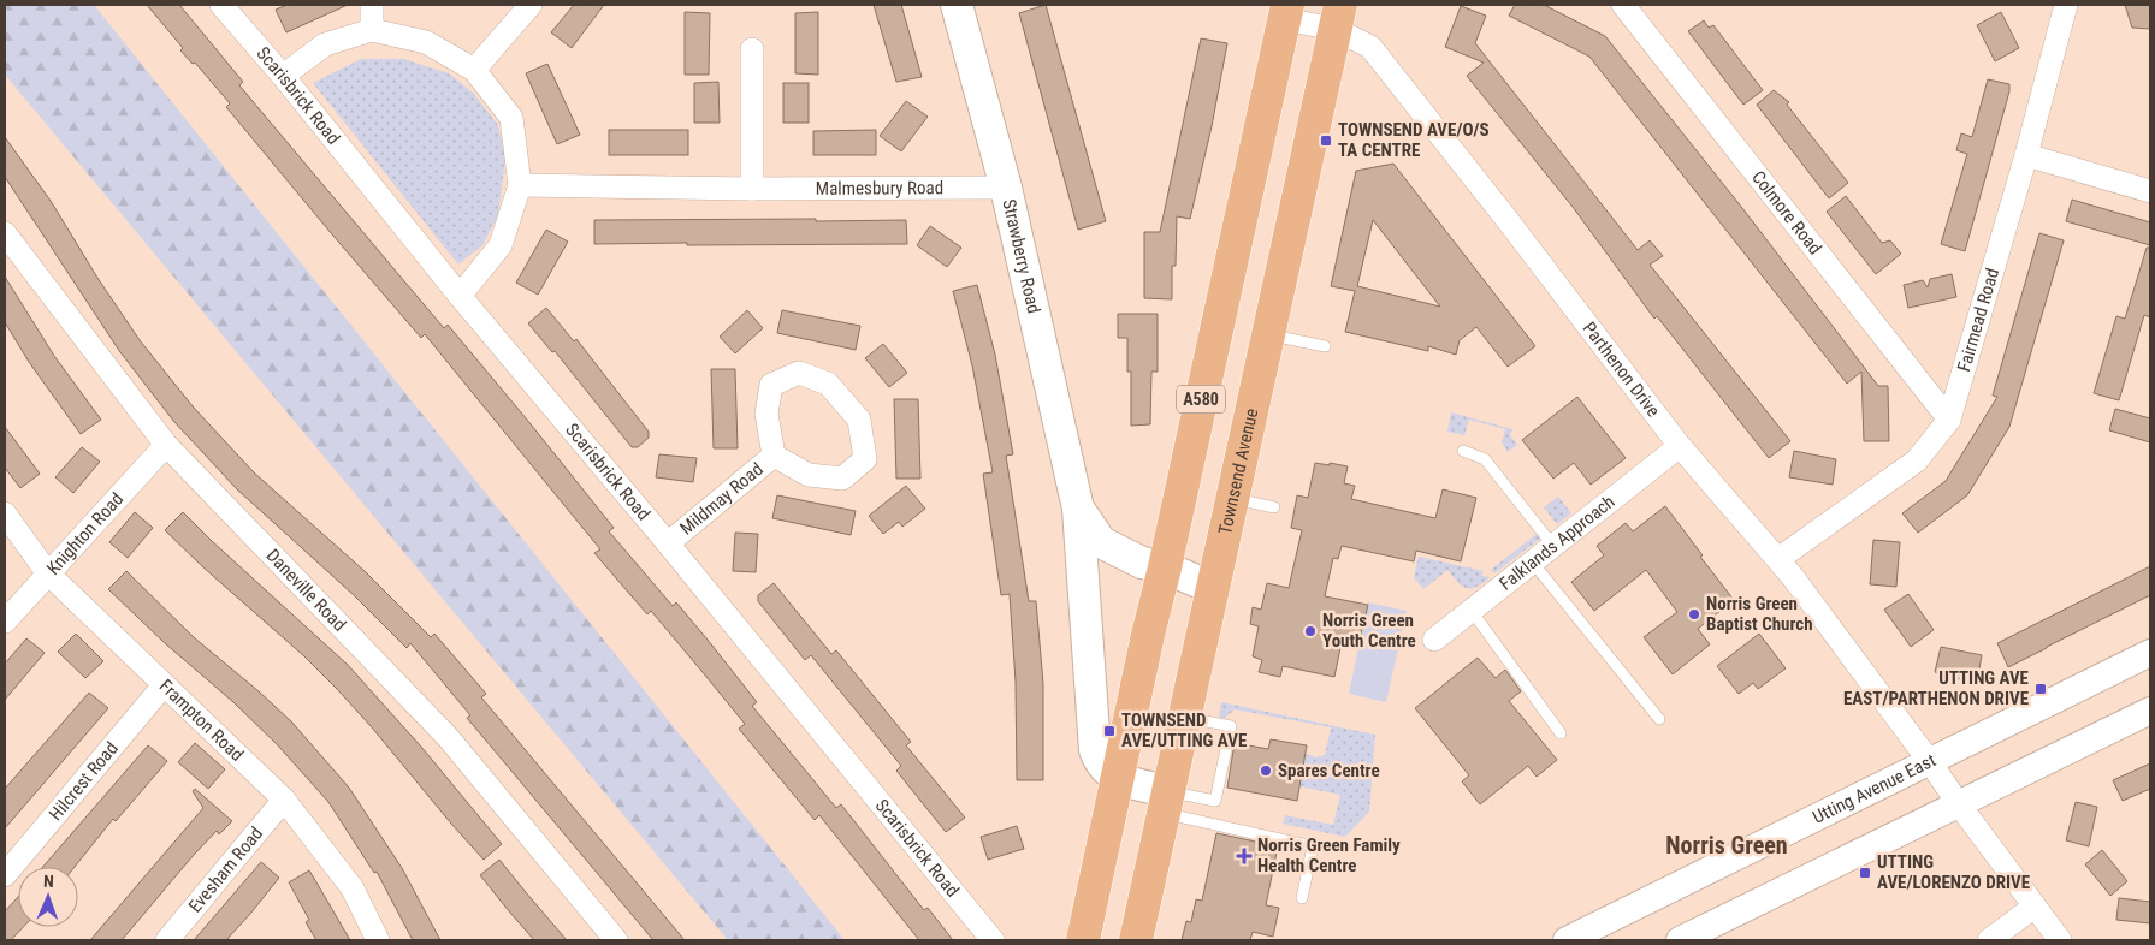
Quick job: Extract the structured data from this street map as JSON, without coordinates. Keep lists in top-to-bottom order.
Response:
{
  "streets": {
    "main road": ["Strawberry Road", "A580", "Townsend Avenue"],
    "street": [
      "Scarisbrick Road",
      "Malmesbury Road",
      "Colmore Road",
      "Fairmead Road",
      "Parthenon Drive",
      "Mildmay Road",
      "Knighton Road",
      "Falklands Approach",
      "Daneville Road",
      "Frampton Road",
      "Hilcrest Road",
      "Utting Avenue East",
      "Evesham Road"
    ]
  },
  "crossings": [
    ["Scarisbrick Road", "Mildmay Road"],
    ["Malmesbury Road", "Strawberry Road"],
    ["Colmore Road", "Fairmead Road"],
    ["Strawberry Road", "A580"],
    ["Strawberry Road", "Townsend Avenue"],
    ["Fairmead Road", "Parthenon Drive"],
    ["Parthenon Drive", "A580"],
    ["Parthenon Drive", "Townsend Avenue"],
    ["Parthenon Drive", "Falklands Approach"],
    ["Parthenon Drive", "Utting Avenue East"],
    ["Knighton Road", "Daneville Road"],
    ["Knighton Road", "Frampton Road"],
    ["Frampton Road", "Hilcrest Road"],
    ["Frampton Road", "Evesham Road"]
  ],
  "districts": ["Norris Green"],
  "places": {
    "transit": [
      "TOWNSEND AVE/O/S TA CENTRE",
      "UTTING AVE EAST/PARTHENON DRIVE",
      "TOWNSEND AVE/UTTING AVE",
      "UTTING AVE/LORENZO DRIVE"
    ],
    "other": ["Norris Green Baptist Church", "Norris Green Youth Centre", "Spares Centre"],
    "health": ["Norris Green Family Health Centre"]
  },
  "north": "top"
}
